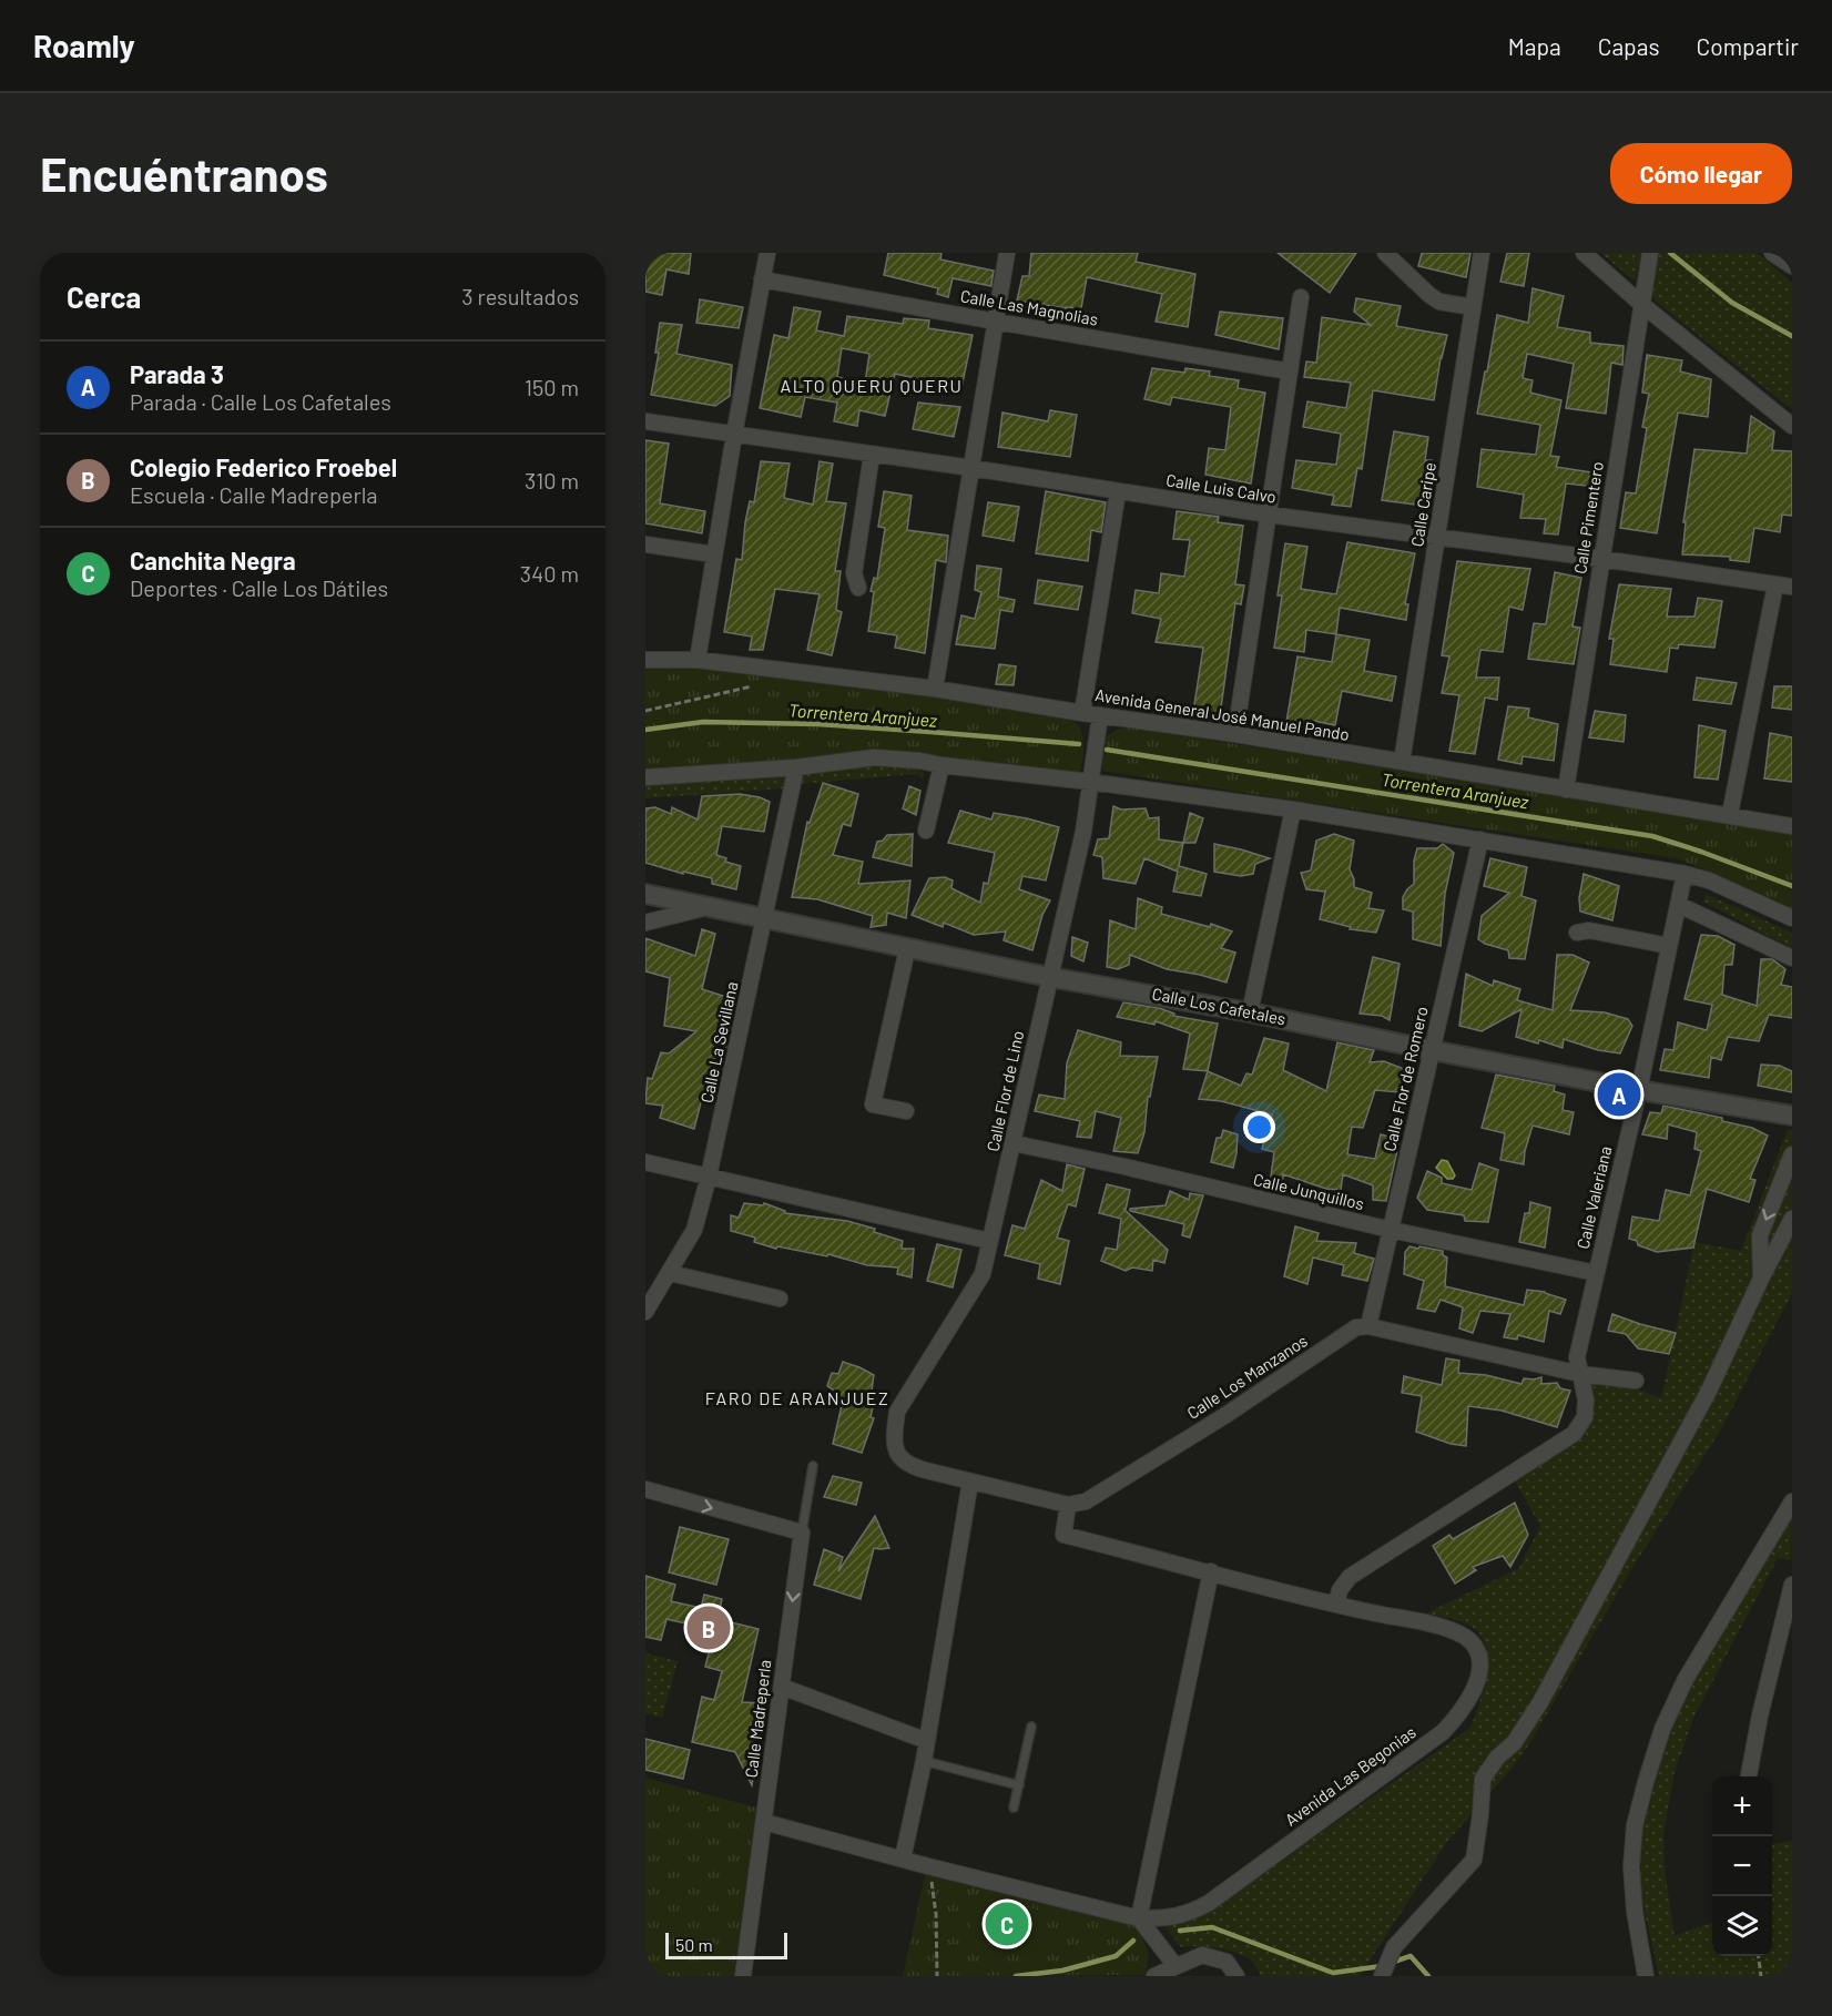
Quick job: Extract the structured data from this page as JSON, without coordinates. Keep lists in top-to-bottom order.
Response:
{
  "streets": {
    "main road": ["Calle Los Cafetales"],
    "street": [
      "Calle Las Magnolias",
      "Calle Luis Calvo",
      "Calle Caripe",
      "Calle Pimentero",
      "Avenida General José Manuel Pando",
      "Calle La Sevillana",
      "Calle Flor de Romero",
      "Calle Flor de Lino",
      "Calle Junquillos",
      "Calle Valeriana",
      "Calle Los Manzanos",
      "Calle Madreperla",
      "Avenida Las Begonias"
    ]
  },
  "crossings": [
    ["Calle Luis Calvo", "Calle Caripe"],
    ["Calle Luis Calvo", "Calle Pimentero"],
    ["Calle Caripe", "Avenida General José Manuel Pando"],
    ["Calle Pimentero", "Avenida General José Manuel Pando"],
    ["Avenida General José Manuel Pando", "Calle Flor de Lino"],
    ["Calle Los Cafetales", "Calle La Sevillana"],
    ["Calle Los Cafetales", "Calle Flor de Romero"],
    ["Calle Los Cafetales", "Calle Flor de Lino"],
    ["Calle Los Cafetales", "Calle Valeriana"],
    ["Calle Flor de Romero", "Calle Junquillos"],
    ["Calle Flor de Romero", "Calle Los Manzanos"],
    ["Calle Flor de Lino", "Calle Junquillos"],
    ["Calle Junquillos", "Calle Valeriana"],
    ["Calle Valeriana", "Avenida Las Begonias"],
    ["Calle Los Manzanos", "Avenida Las Begonias"],
    ["Calle Madreperla", "Avenida Las Begonias"]
  ],
  "districts": ["ALTO QUERU QUERU", "FARO DE ARANJUEZ"],
  "water": ["Torrentera Aranjuez"],
  "scale_bar": "50 m",
  "page": {
    "header": "Roamly",
    "nav": ["Mapa", "Capas", "Compartir"],
    "buttons": "Cómo llegar",
    "title": "Encuéntranos",
    "heading": ["Cerca", "3 resultados"],
    "list": [
      {
        "mark": "A",
        "name": "Parada 3",
        "note": "Parada · Calle Los Cafetales",
        "value": "150 m"
      },
      {
        "mark": "B",
        "name": "Colegio Federico Froebel",
        "note": "Escuela · Calle Madreperla",
        "value": "310 m"
      },
      {
        "mark": "C",
        "name": "Canchita Negra",
        "note": "Deportes · Calle Los Dátiles",
        "value": "340 m"
      }
    ],
    "pins": ["A", "B", "C"],
    "map_buttons": ["+", "−"],
    "scale": "50 m"
  }
}
